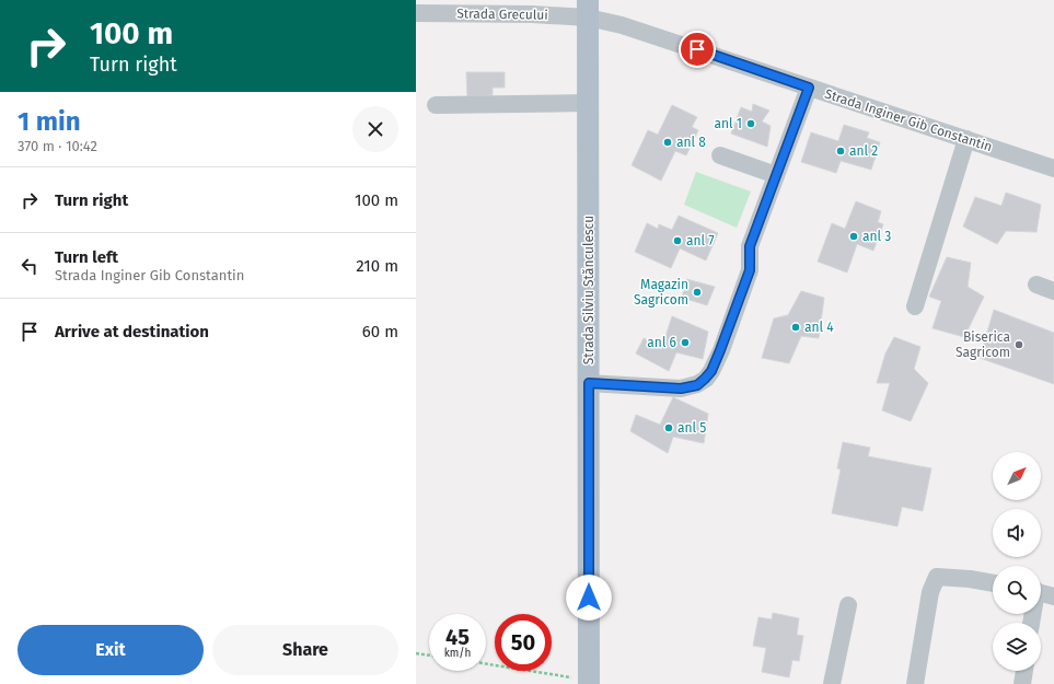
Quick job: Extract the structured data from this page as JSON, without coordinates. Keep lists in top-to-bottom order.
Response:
{
  "streets": {
    "main road": ["Strada Silviu Stănculescu"],
    "street": ["Strada Grecului", "Strada Inginer Gib Constantin"]
  },
  "crossings": [
    ["Strada Grecului", "Strada Inginer Gib Constantin"],
    ["Strada Grecului", "Strada Silviu Stănculescu"],
    ["Strada Inginer Gib Constantin", "Strada Silviu Stănculescu"]
  ],
  "places": [
    "anl 1",
    "anl 8",
    "anl 2",
    "anl 3",
    "anl 7",
    "Magazin Sagricom",
    "anl 4",
    "anl 6",
    "Biserica Sagricom",
    "anl 5"
  ],
  "north": "top right",
  "page": {
    "turn": ["100 m", "Turn right"],
    "heading": ["1 min", "370 m · 10:42"],
    "list": [
      {
        "name": "Turn right",
        "value": "100 m"
      },
      {
        "name": "Turn left",
        "note": "Strada Inginer Gib Constantin",
        "value": "210 m"
      },
      {
        "name": "Arrive at destination",
        "value": "60 m"
      }
    ],
    "speed": "45 km/h",
    "limit": "50",
    "buttons": ["Exit", "Share"]
  }
}
